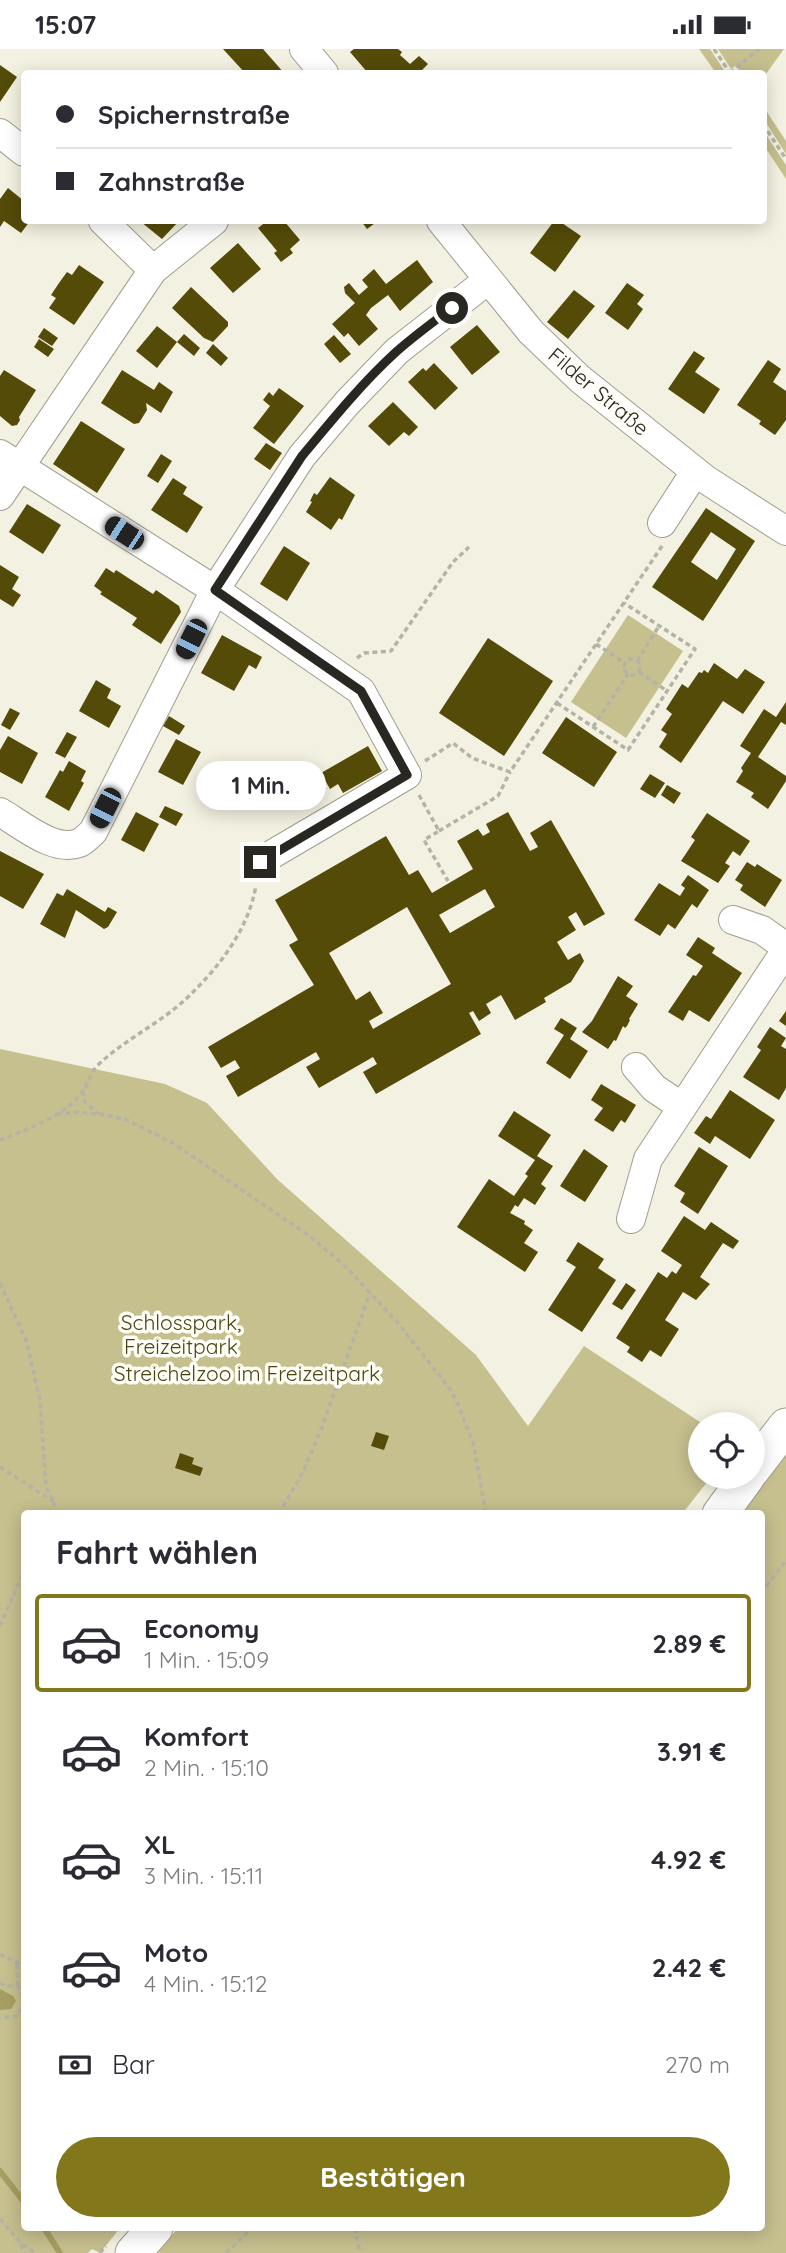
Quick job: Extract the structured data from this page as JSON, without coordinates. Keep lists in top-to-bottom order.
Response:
{
  "streets": {
    "street": ["Filder Straße"]
  },
  "parks": ["Schlosspark, Freizeitpark", "Streichelzoo im Freizeitpark"],
  "page": {
    "status": "15:07",
    "banner": ["Spichernstraße", "Zahnstraße"],
    "bubble": "1 Min.",
    "heading": "Fahrt wählen",
    "list": [
      {
        "name": "Economy",
        "note": "1 Min. · 15:09",
        "value": "2.89 €"
      },
      {
        "name": "Komfort",
        "note": "2 Min. · 15:10",
        "value": "3.91 €"
      },
      {
        "name": "XL",
        "note": "3 Min. · 15:11",
        "value": "4.92 €"
      },
      {
        "name": "Moto",
        "note": "4 Min. · 15:12",
        "value": "2.42 €"
      }
    ],
    "pay": ["Bar", "270 m"],
    "buttons": "Bestätigen"
  }
}
